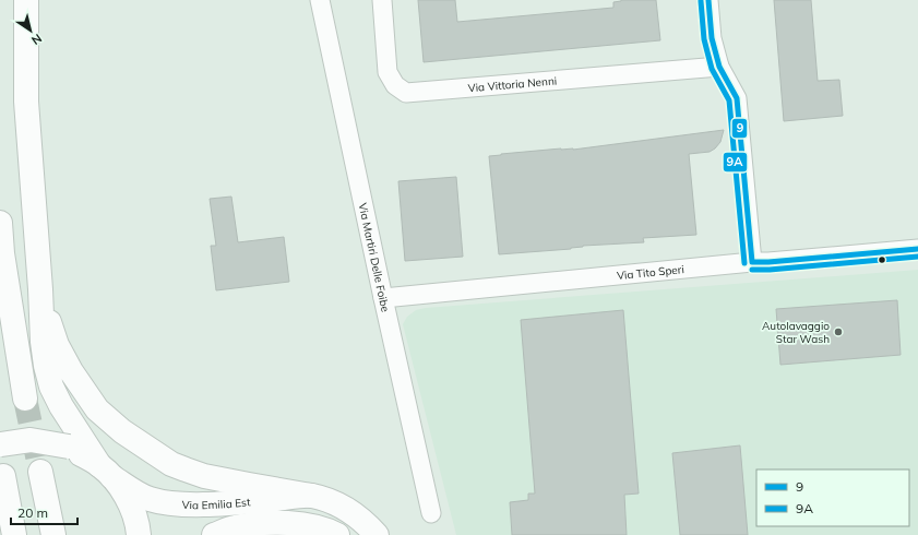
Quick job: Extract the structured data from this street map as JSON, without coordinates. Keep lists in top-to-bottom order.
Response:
{
  "streets": {
    "main road": ["Via Emilia Est"],
    "street": ["Via Vittoria Nenni", "Via Martiri Delle Foibe", "Via Tito Speri"]
  },
  "crossings": [
    ["Via Martiri Delle Foibe", "Via Tito Speri"]
  ],
  "places": ["Autolavaggio Star Wash"],
  "lines": ["transit line 9", "transit line 9A"],
  "legend": ["9", "9A"],
  "scale_bar": "20 m",
  "north": "bottom right"
}
